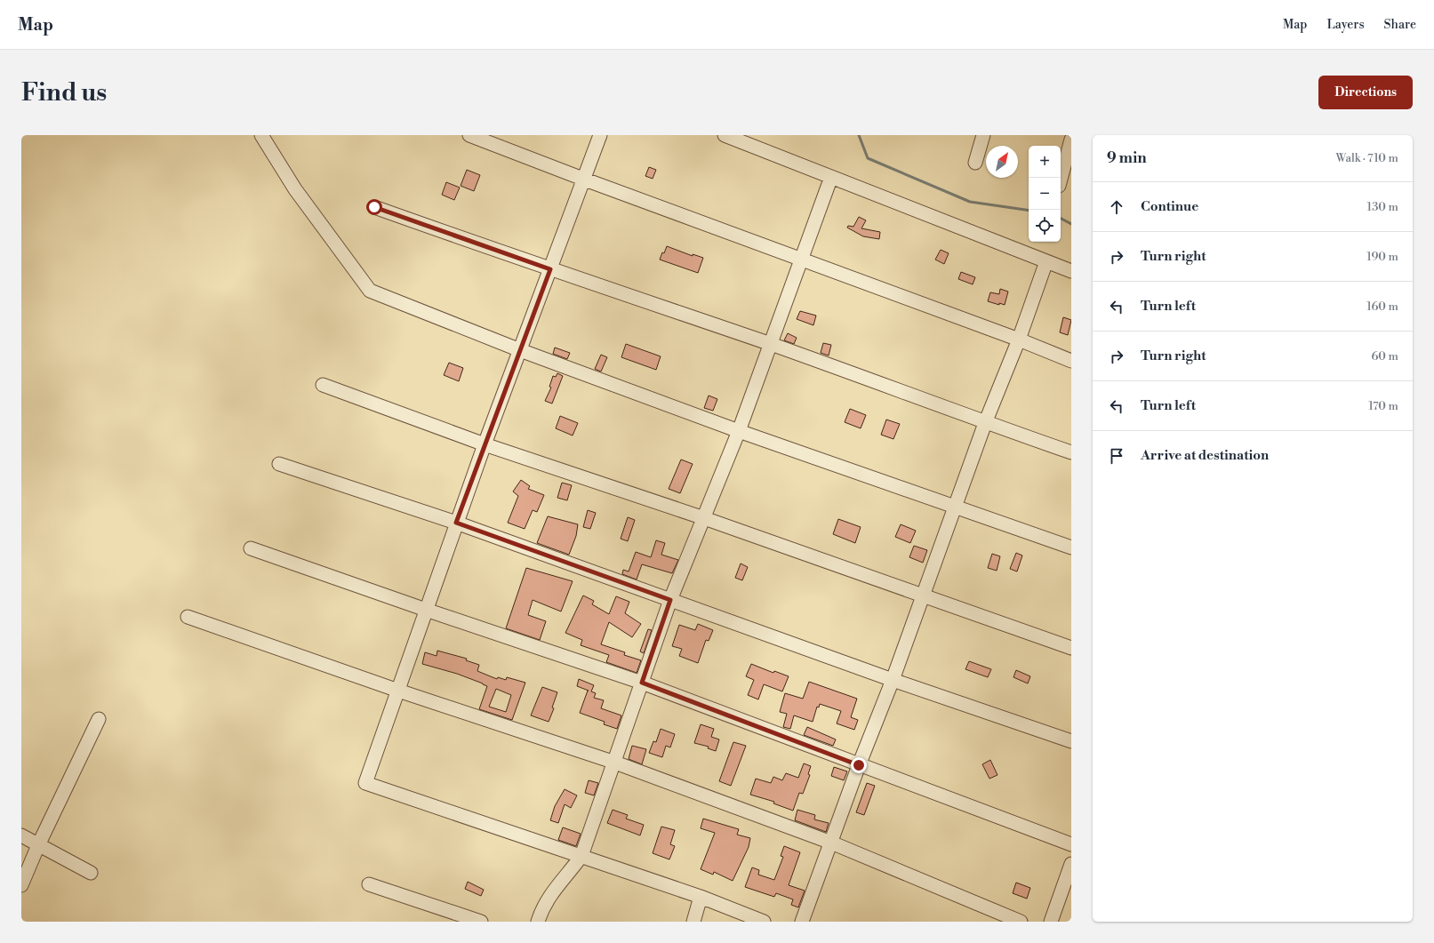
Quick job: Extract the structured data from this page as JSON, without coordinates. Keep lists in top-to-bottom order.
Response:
{
  "north": "top right",
  "page": {
    "header": "Map",
    "nav": ["Map", "Layers", "Share"],
    "buttons": "Directions",
    "title": "Find us",
    "heading": ["9 min", "Walk · 710 m"],
    "map_buttons": ["+", "−"],
    "list": [
      ["Continue", "130 m"],
      ["Turn right", "190 m"],
      ["Turn left", "160 m"],
      ["Turn right", "60 m"],
      ["Turn left", "170 m"],
      "Arrive at destination"
    ]
  }
}
